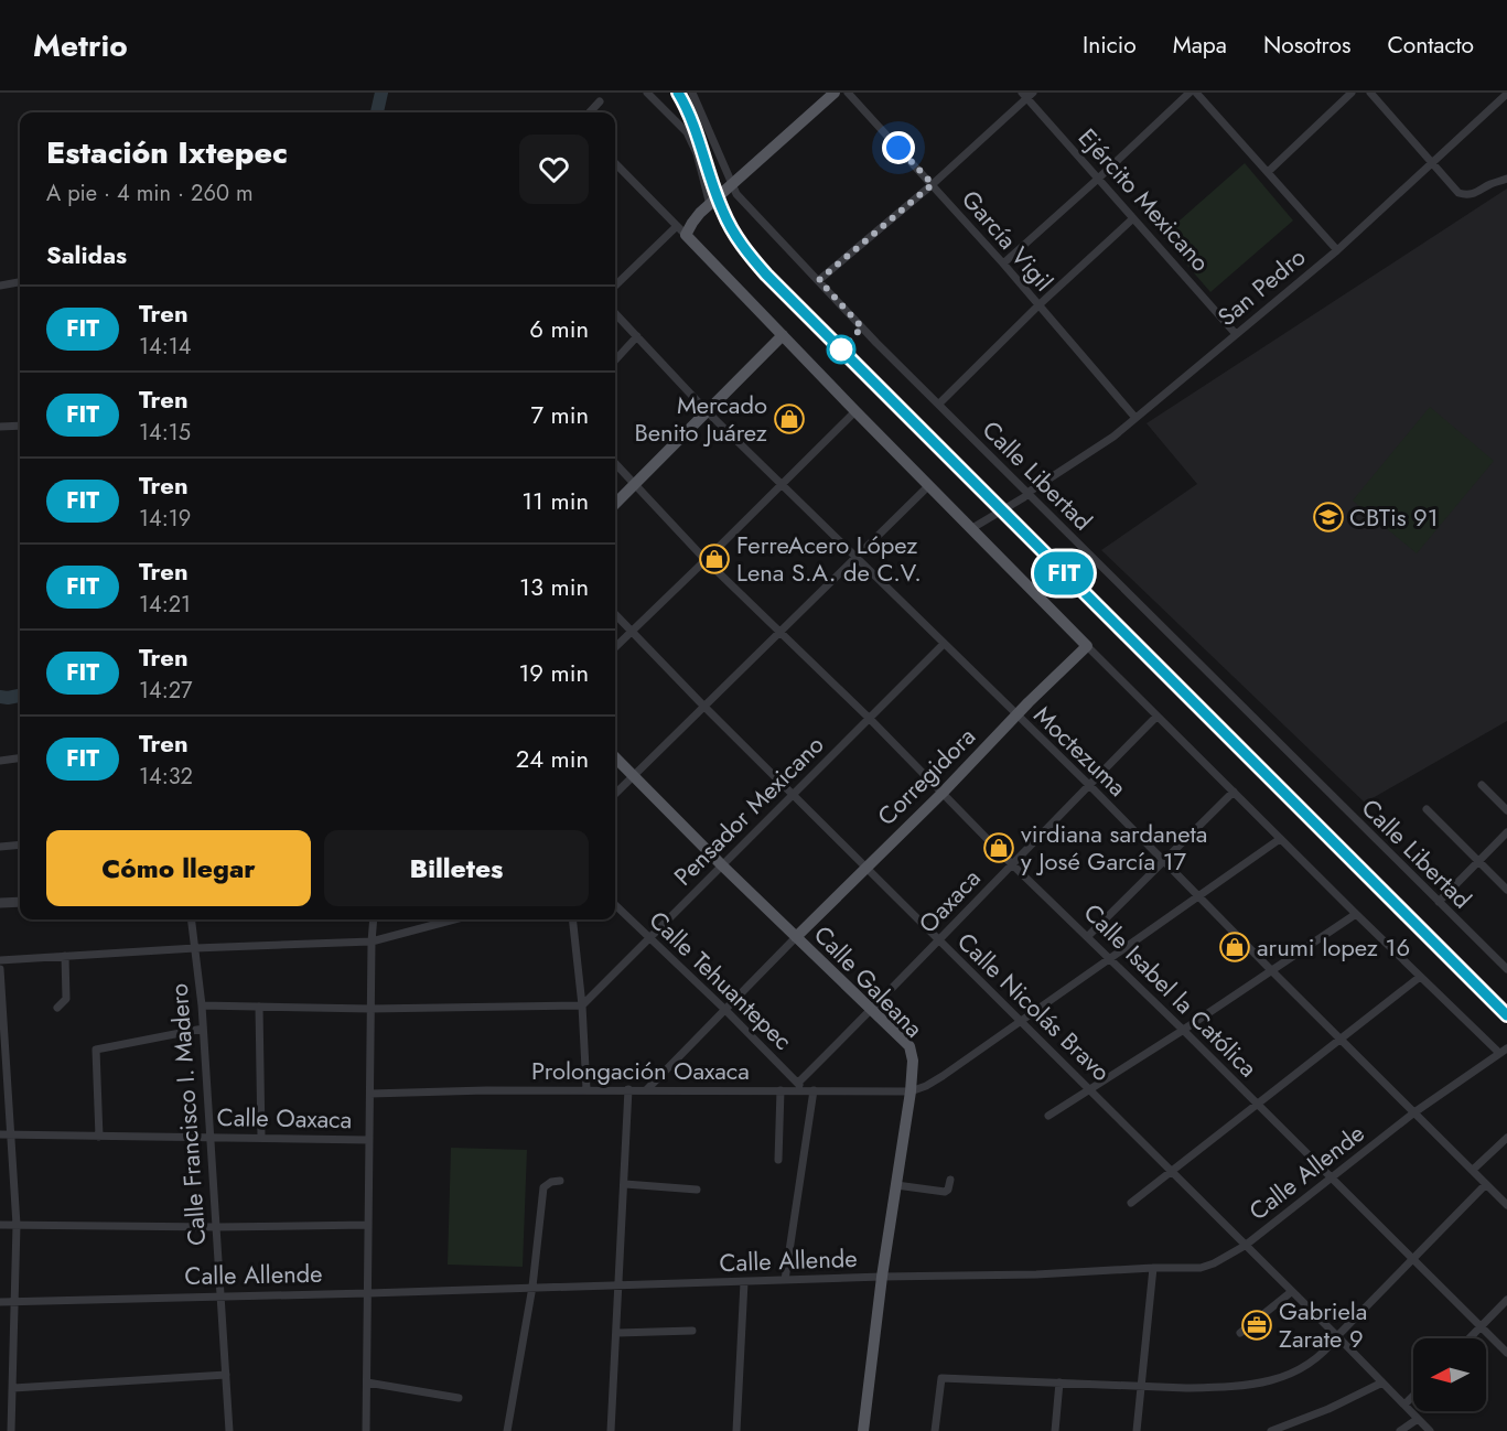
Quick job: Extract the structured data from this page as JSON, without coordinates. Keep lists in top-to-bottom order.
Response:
{
  "streets": {
    "main road": ["Corregidora", "Calle Galeana"],
    "street": [
      "Ejército Mexicano",
      "García Vigil",
      "San Pedro",
      "Calle Libertad",
      "Moctezuma",
      "Pensador Mexicano",
      "Oaxaca",
      "Calle Tehuantepec",
      "Calle Isabel la Católica",
      "Calle Nicolás Bravo",
      "Prolongación Oaxaca",
      "Calle Francisco I. Madero",
      "Calle Oaxaca",
      "Calle Allende"
    ]
  },
  "crossings": [
    ["Ejército Mexicano", "San Pedro"],
    ["García Vigil", "San Pedro"],
    ["San Pedro", "Calle Libertad"],
    ["Moctezuma", "Corregidora"],
    ["Moctezuma", "Pensador Mexicano"],
    ["Moctezuma", "Oaxaca"],
    ["Moctezuma", "Calle Allende"],
    ["Corregidora", "Calle Galeana"],
    ["Corregidora", "Calle Isabel la Católica"],
    ["Corregidora", "Calle Nicolás Bravo"],
    ["Pensador Mexicano", "Calle Tehuantepec"],
    ["Pensador Mexicano", "Calle Galeana"],
    ["Pensador Mexicano", "Calle Isabel la Católica"],
    ["Pensador Mexicano", "Calle Nicolás Bravo"],
    ["Oaxaca", "Calle Tehuantepec"],
    ["Oaxaca", "Calle Galeana"],
    ["Oaxaca", "Calle Isabel la Católica"],
    ["Oaxaca", "Calle Nicolás Bravo"],
    ["Oaxaca", "Prolongación Oaxaca"],
    ["Calle Tehuantepec", "Prolongación Oaxaca"],
    ["Calle Galeana", "Prolongación Oaxaca"],
    ["Calle Galeana", "Calle Allende"],
    ["Calle Isabel la Católica", "Calle Allende"],
    ["Calle Nicolás Bravo", "Calle Allende"],
    ["Calle Francisco I. Madero", "Calle Oaxaca"],
    ["Calle Francisco I. Madero", "Calle Allende"]
  ],
  "places": {
    "shop": [
      "Mercado Benito Juárez",
      "FerreAcero López Lena S.A. de C.V.",
      "virdiana sardaneta y José García 17",
      "arumi lopez 16"
    ],
    "school or university": ["CBTis 91"],
    "office": ["Gabriela Zarate 9"]
  },
  "north": "left",
  "page": {
    "header": "Metrio",
    "nav": [
      "Inicio",
      "Mapa",
      "Nosotros",
      "Contacto"
    ],
    "on_map": "FIT",
    "heading": [
      ["Estación Ixtepec", "A pie · 4 min · 260 m"],
      "Salidas"
    ],
    "list": [
      {
        "mark": "FIT",
        "name": "Tren",
        "note": "14:14",
        "value": "6 min"
      },
      {
        "mark": "FIT",
        "name": "Tren",
        "note": "14:15",
        "value": "7 min"
      },
      {
        "mark": "FIT",
        "name": "Tren",
        "note": "14:19",
        "value": "11 min"
      },
      {
        "mark": "FIT",
        "name": "Tren",
        "note": "14:21",
        "value": "13 min"
      },
      {
        "mark": "FIT",
        "name": "Tren",
        "note": "14:27",
        "value": "19 min"
      },
      {
        "mark": "FIT",
        "name": "Tren",
        "note": "14:32",
        "value": "24 min"
      }
    ],
    "buttons": ["Cómo llegar", "Billetes"]
  }
}
